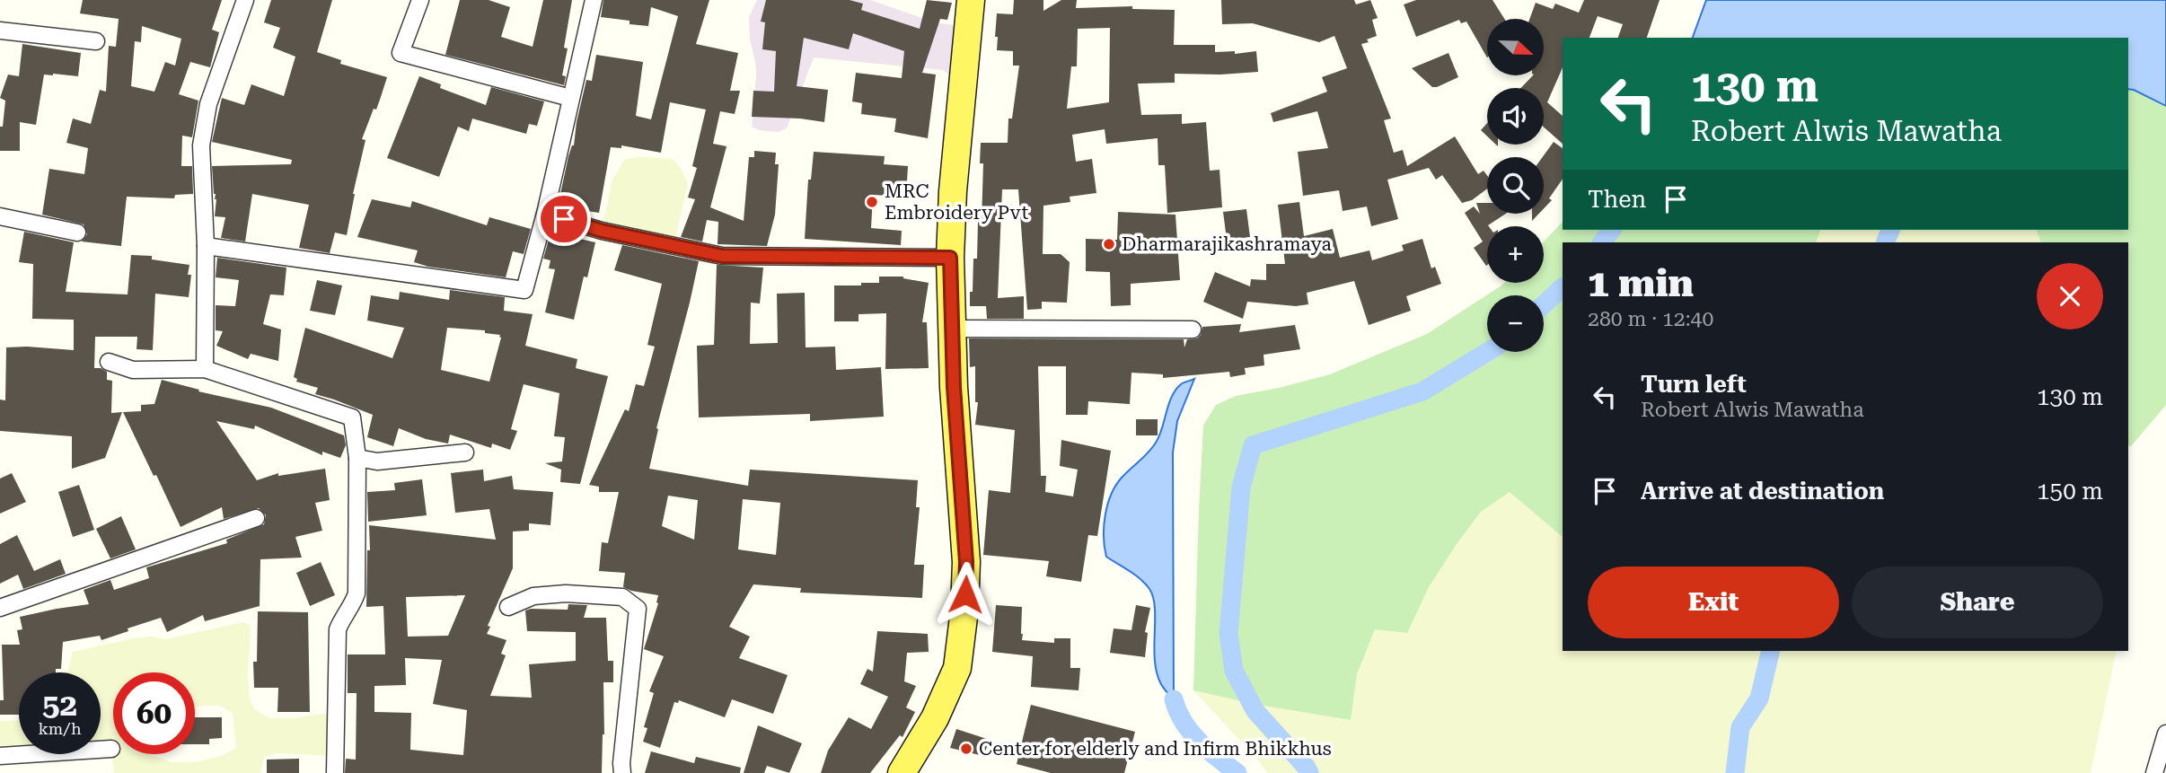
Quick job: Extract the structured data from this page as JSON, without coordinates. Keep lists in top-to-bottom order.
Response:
{
  "places": ["MRC Embroidery Pvt", "Dharmarajikashramaya", "Center for elderly and Infirm Bhikkhus"],
  "north": "right",
  "page": {
    "map_buttons": ["+", "−"],
    "turn": ["130 m", "Robert Alwis Mawatha"],
    "then": "Then",
    "heading": ["1 min", "280 m · 12:40"],
    "list": [
      {
        "name": "Turn left",
        "note": "Robert Alwis Mawatha",
        "value": "130 m"
      },
      {
        "name": "Arrive at destination",
        "value": "150 m"
      }
    ],
    "buttons": ["Exit", "Share"],
    "speed": "52 km/h",
    "limit": "60"
  }
}
